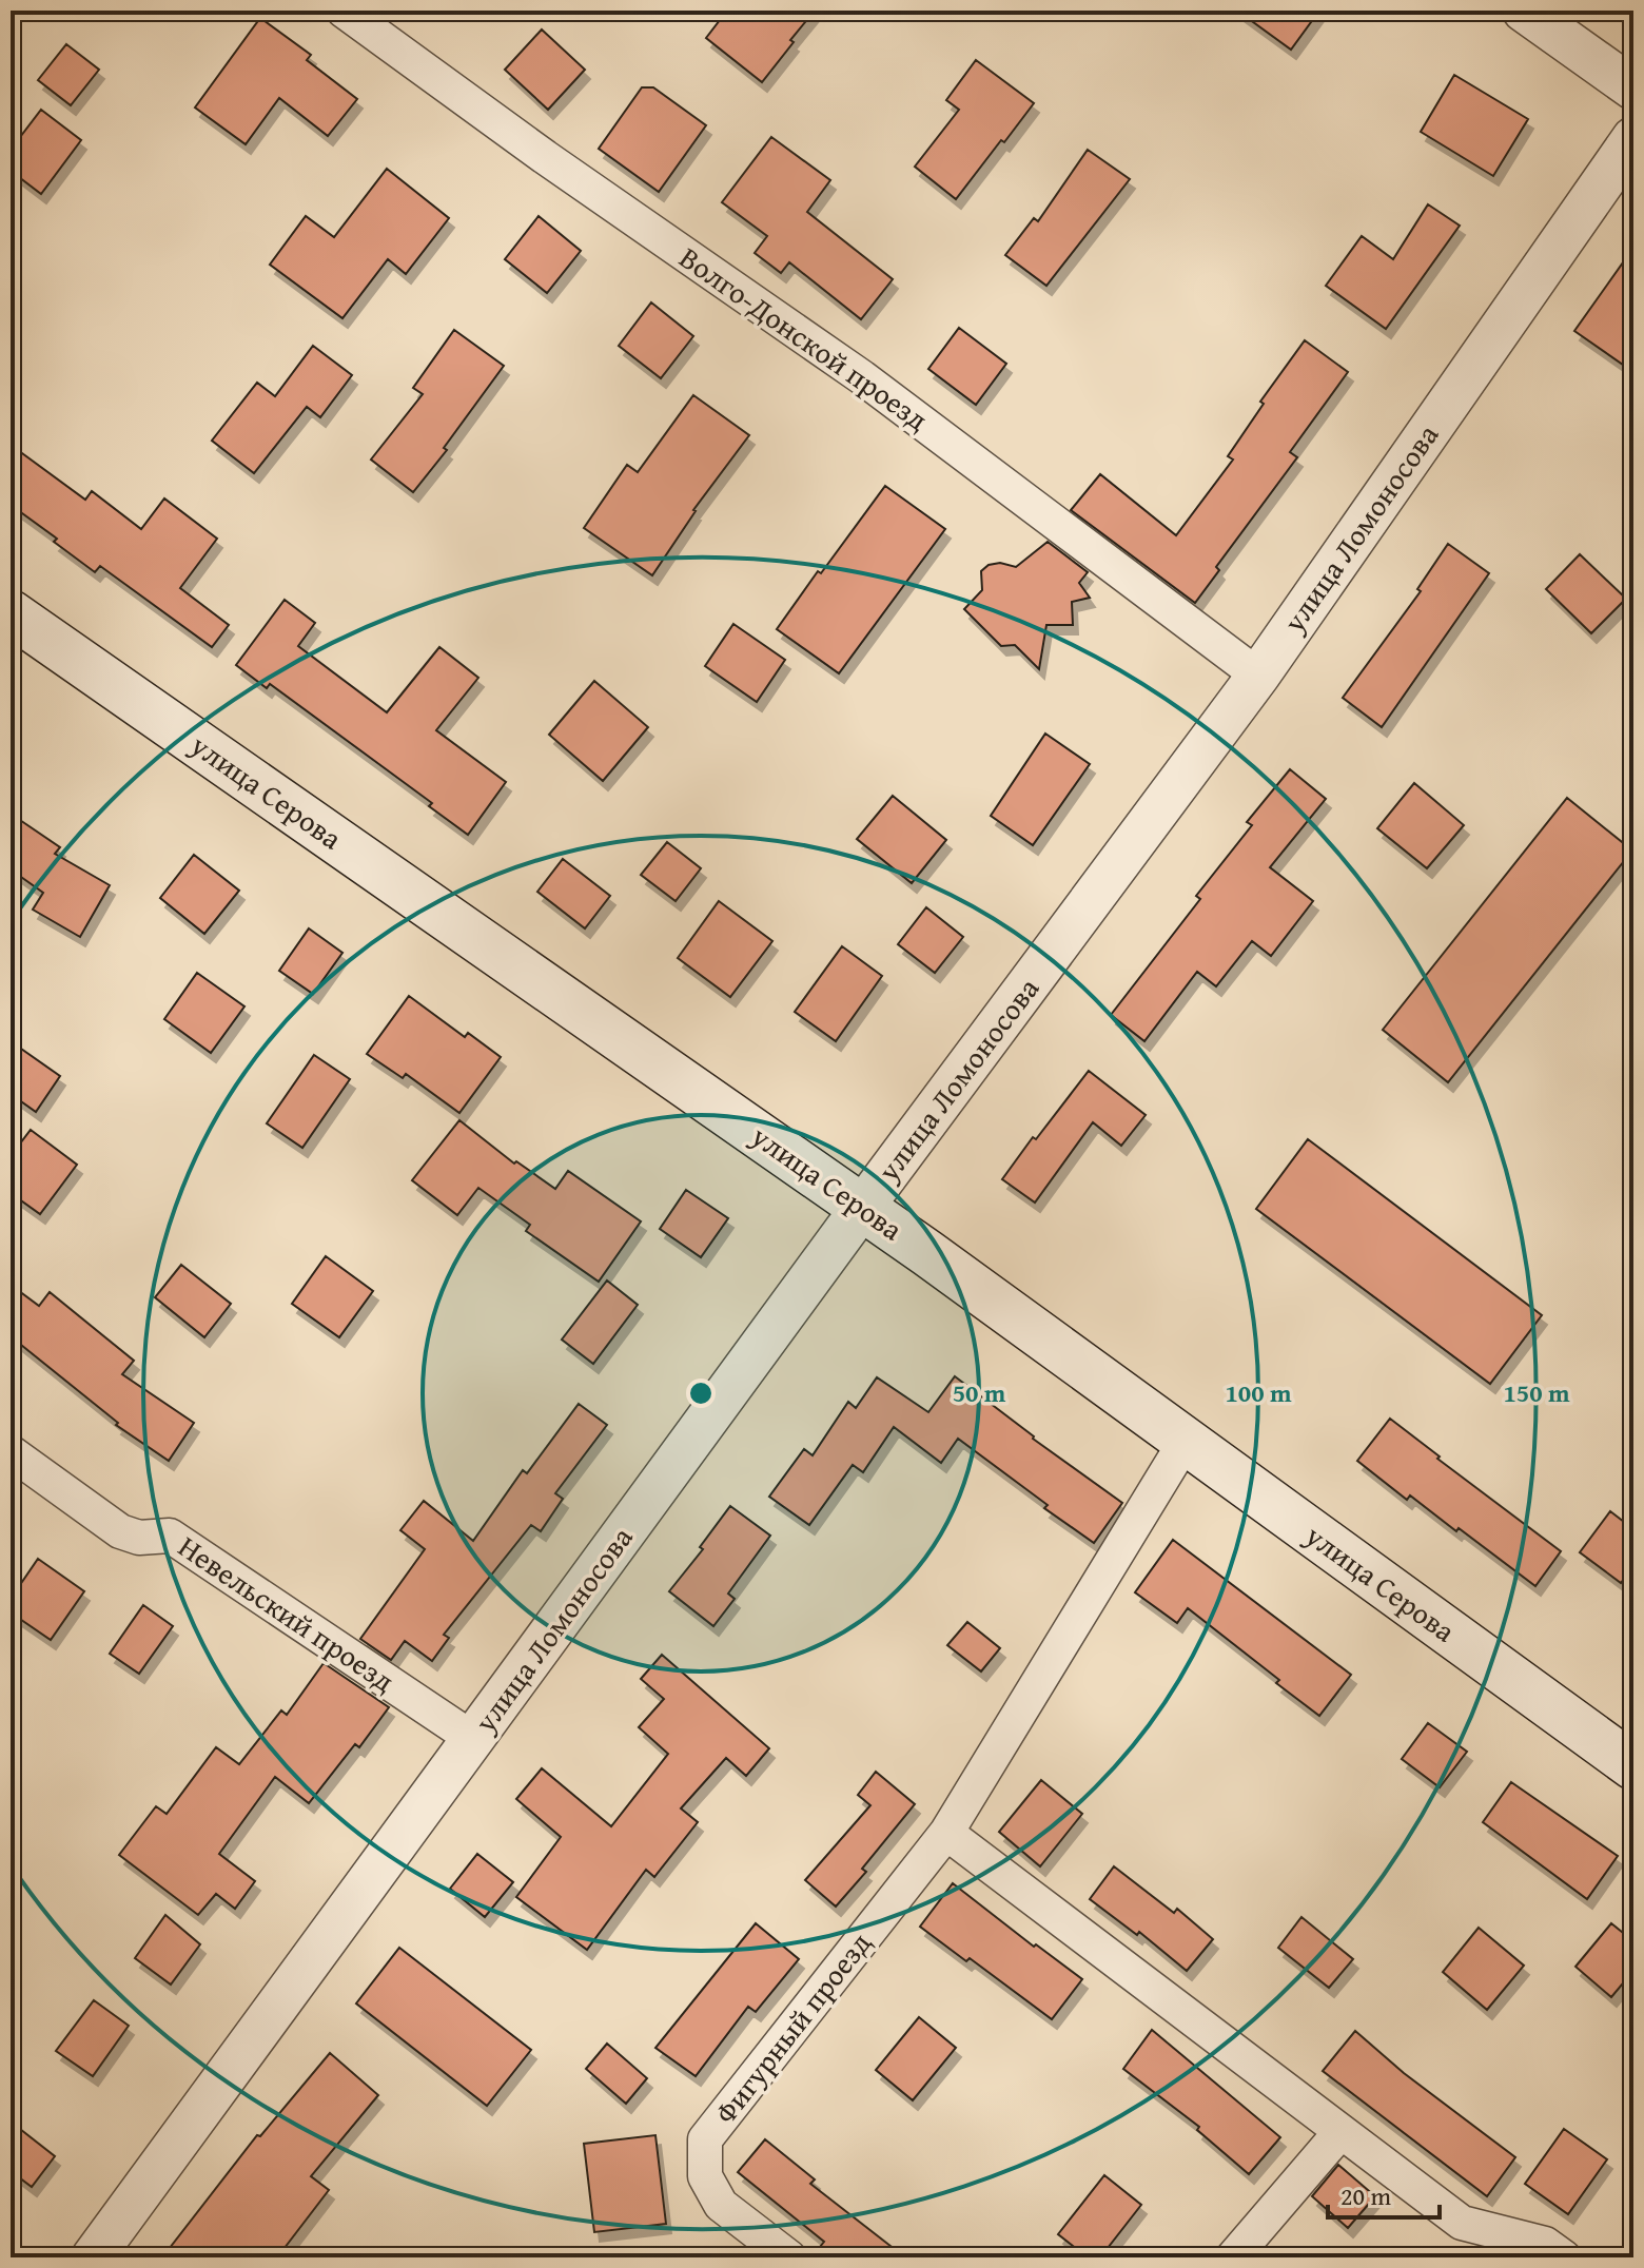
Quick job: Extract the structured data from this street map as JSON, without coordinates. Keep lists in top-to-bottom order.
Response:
{
  "streets": {
    "main road": ["улица Серова"],
    "street": [
      "Волго-Донской проезд",
      "улица Ломоносова",
      "Невельский проезд",
      "Фигурный проезд"
    ]
  },
  "crossings": [
    ["Волго-Донской проезд", "улица Ломоносова"],
    ["улица Ломоносова", "улица Серова"],
    ["улица Ломоносова", "Невельский проезд"],
    ["улица Серова", "Фигурный проезд"]
  ],
  "scale_bar": "20 m",
  "rings": ["50 m", "100 m", "150 m"]
}
